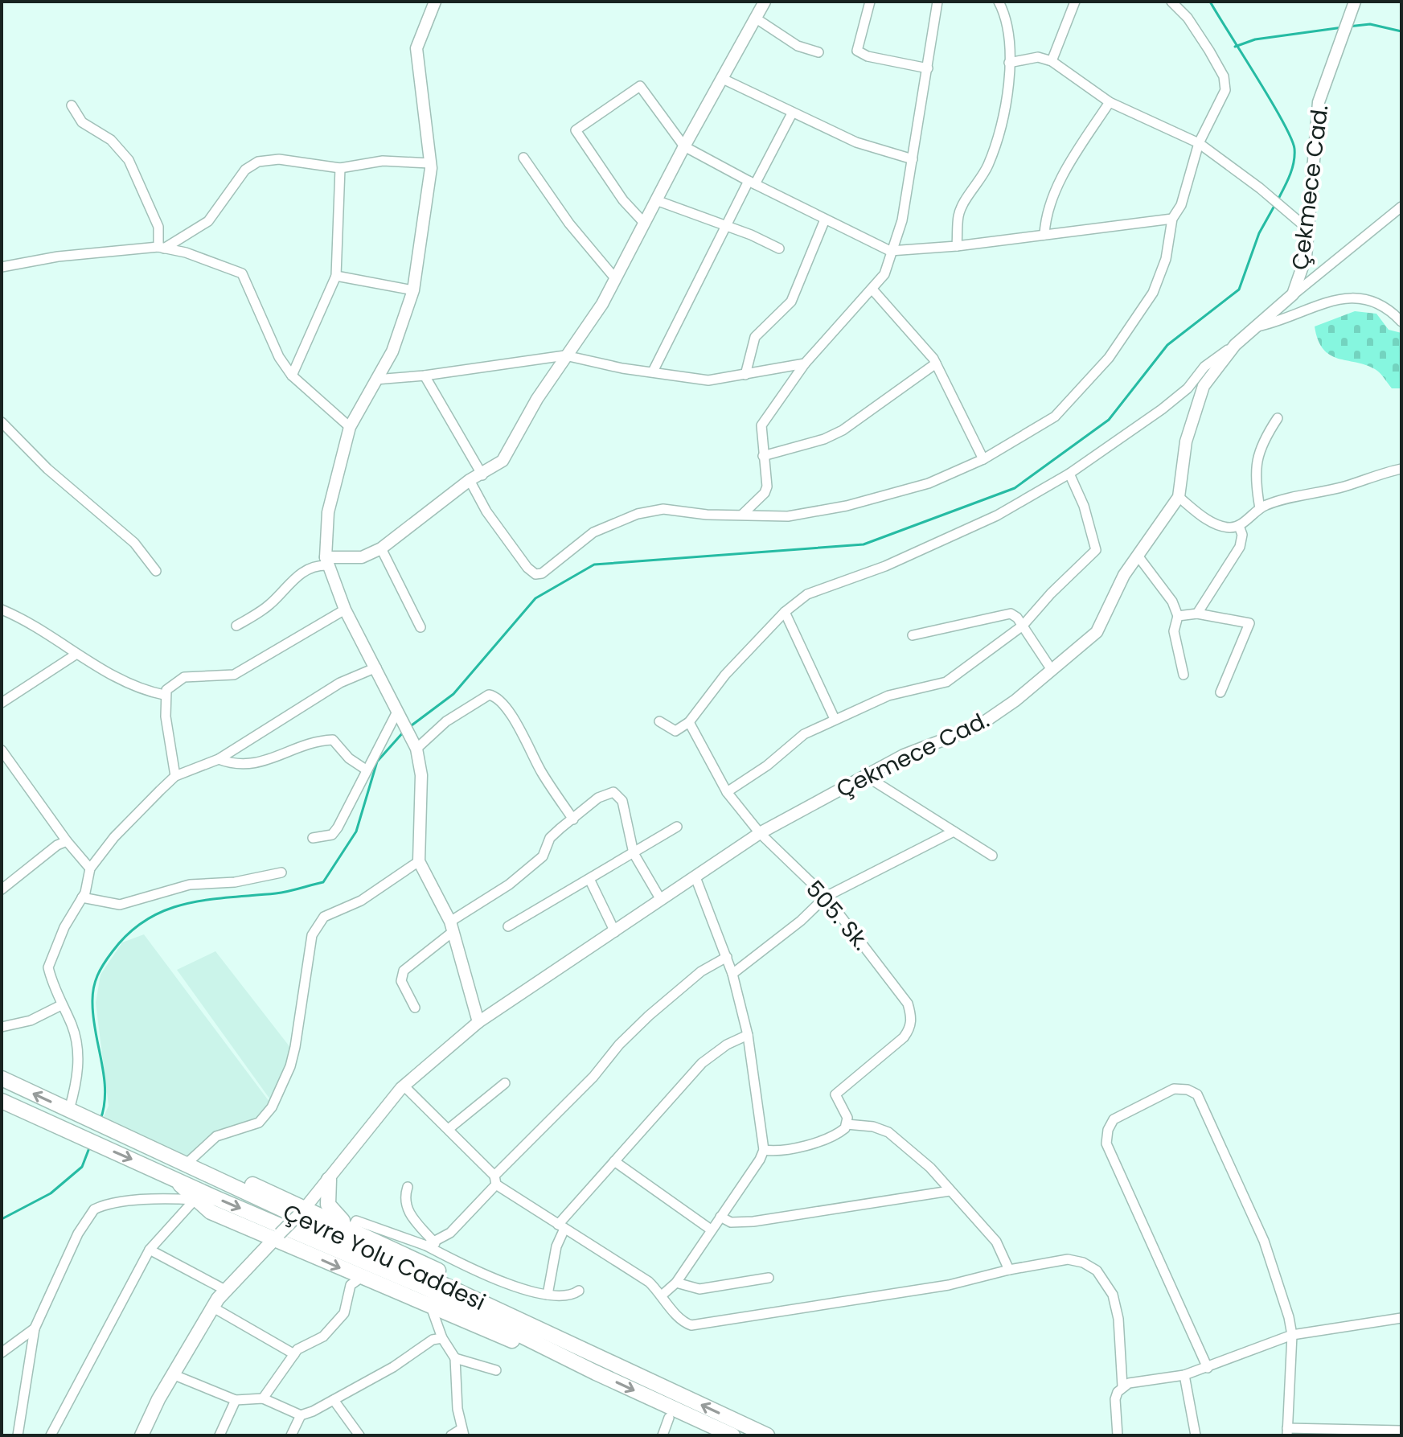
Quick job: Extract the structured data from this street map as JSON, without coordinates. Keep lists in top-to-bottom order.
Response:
{
  "streets": {
    "highway": ["Çevre Yolu Caddesi"],
    "street": ["Çekmece Cad.", "505. Sk."]
  },
  "crossings": [
    ["Çekmece Cad.", "505. Sk."]
  ]
}
